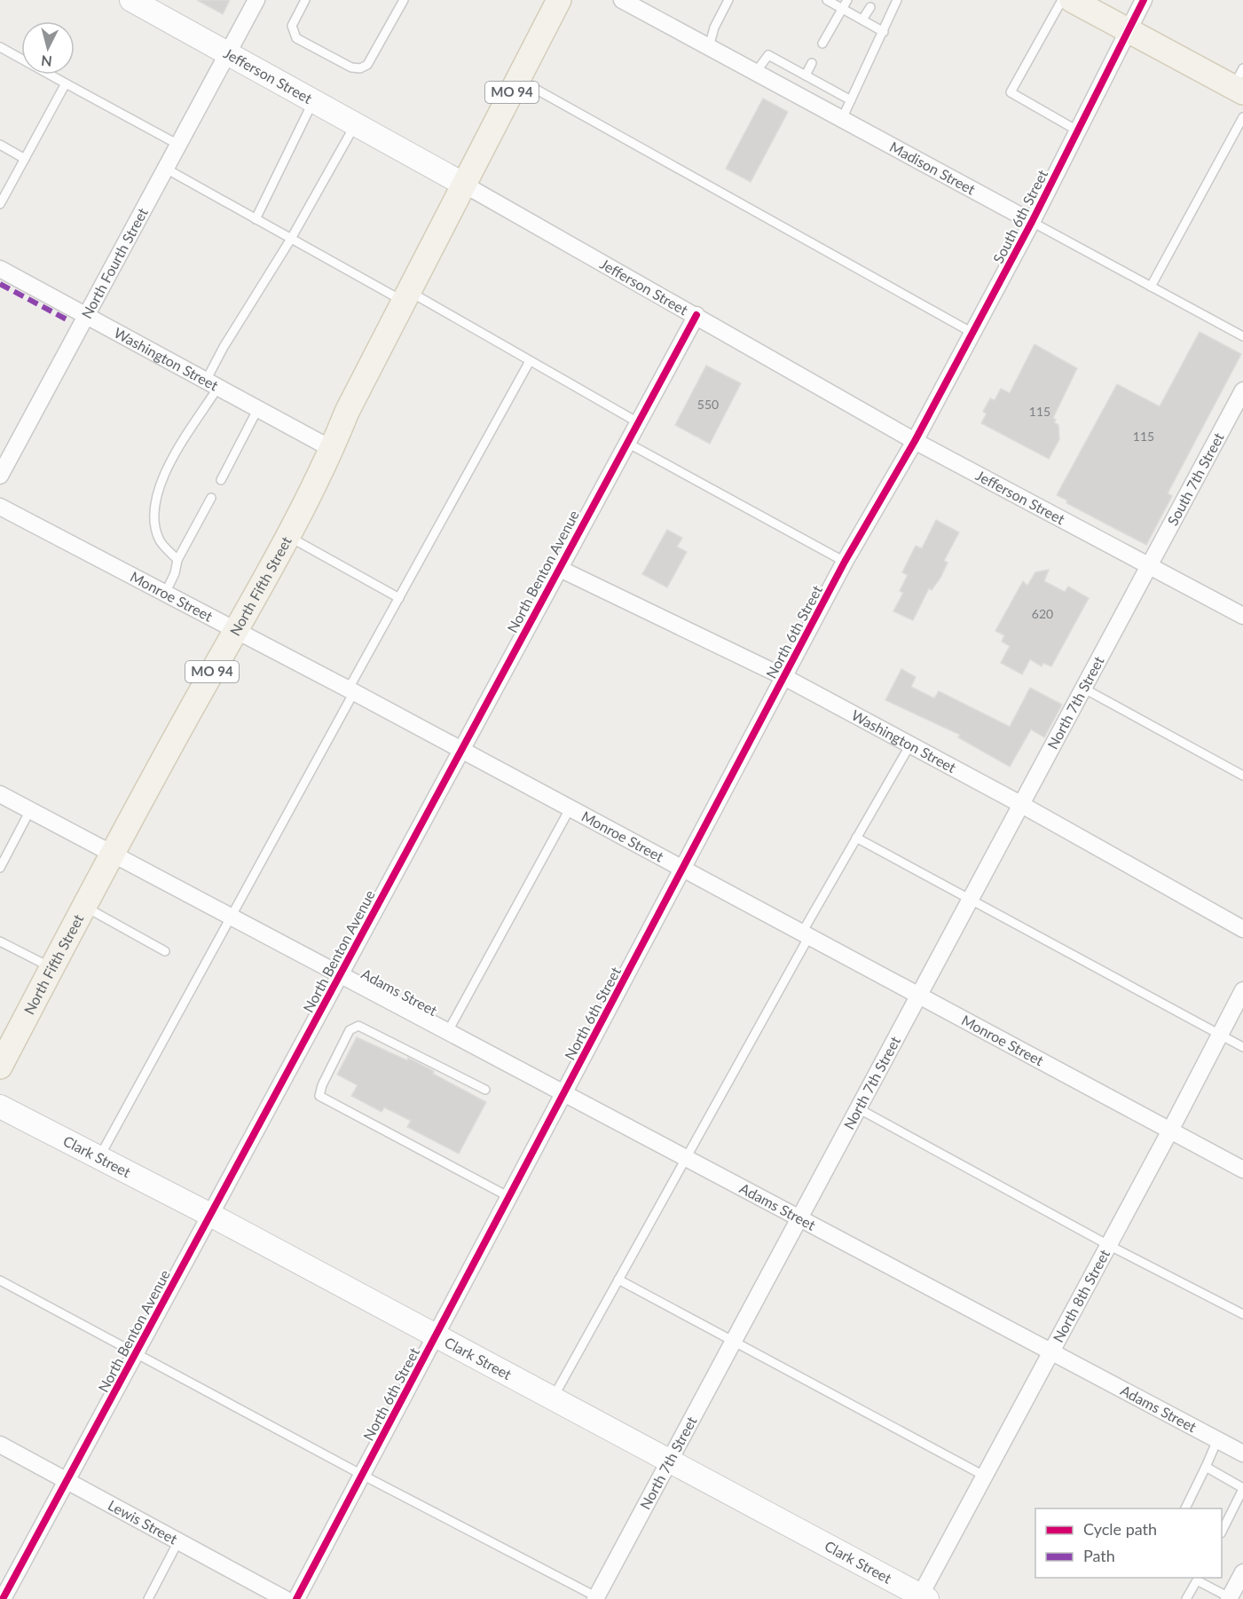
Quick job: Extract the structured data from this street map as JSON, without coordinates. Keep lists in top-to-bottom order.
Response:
{
  "streets": {
    "main road": [
      "Jefferson Street",
      "MO 94",
      "North Fifth Street",
      "Clark Street"
    ],
    "street": [
      "Madison Street",
      "South 6th Street",
      "North Fourth Street",
      "Washington Street",
      "South 7th Street",
      "North Benton Avenue",
      "Monroe Street",
      "North 6th Street",
      "North 7th Street",
      "Adams Street",
      "North 8th Street",
      "Lewis Street"
    ]
  },
  "crossings": [
    ["Jefferson Street", "MO 94"],
    ["Jefferson Street", "South 6th Street"],
    ["Jefferson Street", "North Fourth Street"],
    ["Jefferson Street", "South 7th Street"],
    ["Jefferson Street", "North Benton Avenue"],
    ["Jefferson Street", "North Fifth Street"],
    ["Jefferson Street", "North 6th Street"],
    ["Jefferson Street", "North 7th Street"],
    ["MO 94", "North Fifth Street"],
    ["Madison Street", "South 6th Street"],
    ["South 6th Street", "North 6th Street"],
    ["North Fourth Street", "Washington Street"],
    ["Washington Street", "North Benton Avenue"],
    ["Washington Street", "North Fifth Street"],
    ["Washington Street", "North 6th Street"],
    ["Washington Street", "North 7th Street"],
    ["South 7th Street", "North 7th Street"],
    ["North Benton Avenue", "Monroe Street"],
    ["North Benton Avenue", "Adams Street"],
    ["North Benton Avenue", "Clark Street"],
    ["North Benton Avenue", "Lewis Street"],
    ["North Fifth Street", "Monroe Street"],
    ["North Fifth Street", "Adams Street"],
    ["Monroe Street", "North 6th Street"],
    ["Monroe Street", "North 7th Street"],
    ["Monroe Street", "North 8th Street"],
    ["North 6th Street", "Adams Street"],
    ["North 6th Street", "Clark Street"],
    ["North 7th Street", "Adams Street"],
    ["North 7th Street", "Clark Street"],
    ["Adams Street", "North 8th Street"],
    ["Clark Street", "North 8th Street"]
  ],
  "house_numbers": [
    "550",
    "115",
    "115",
    "620"
  ],
  "legend": ["Cycle path", "Path"],
  "north": "bottom"
}
